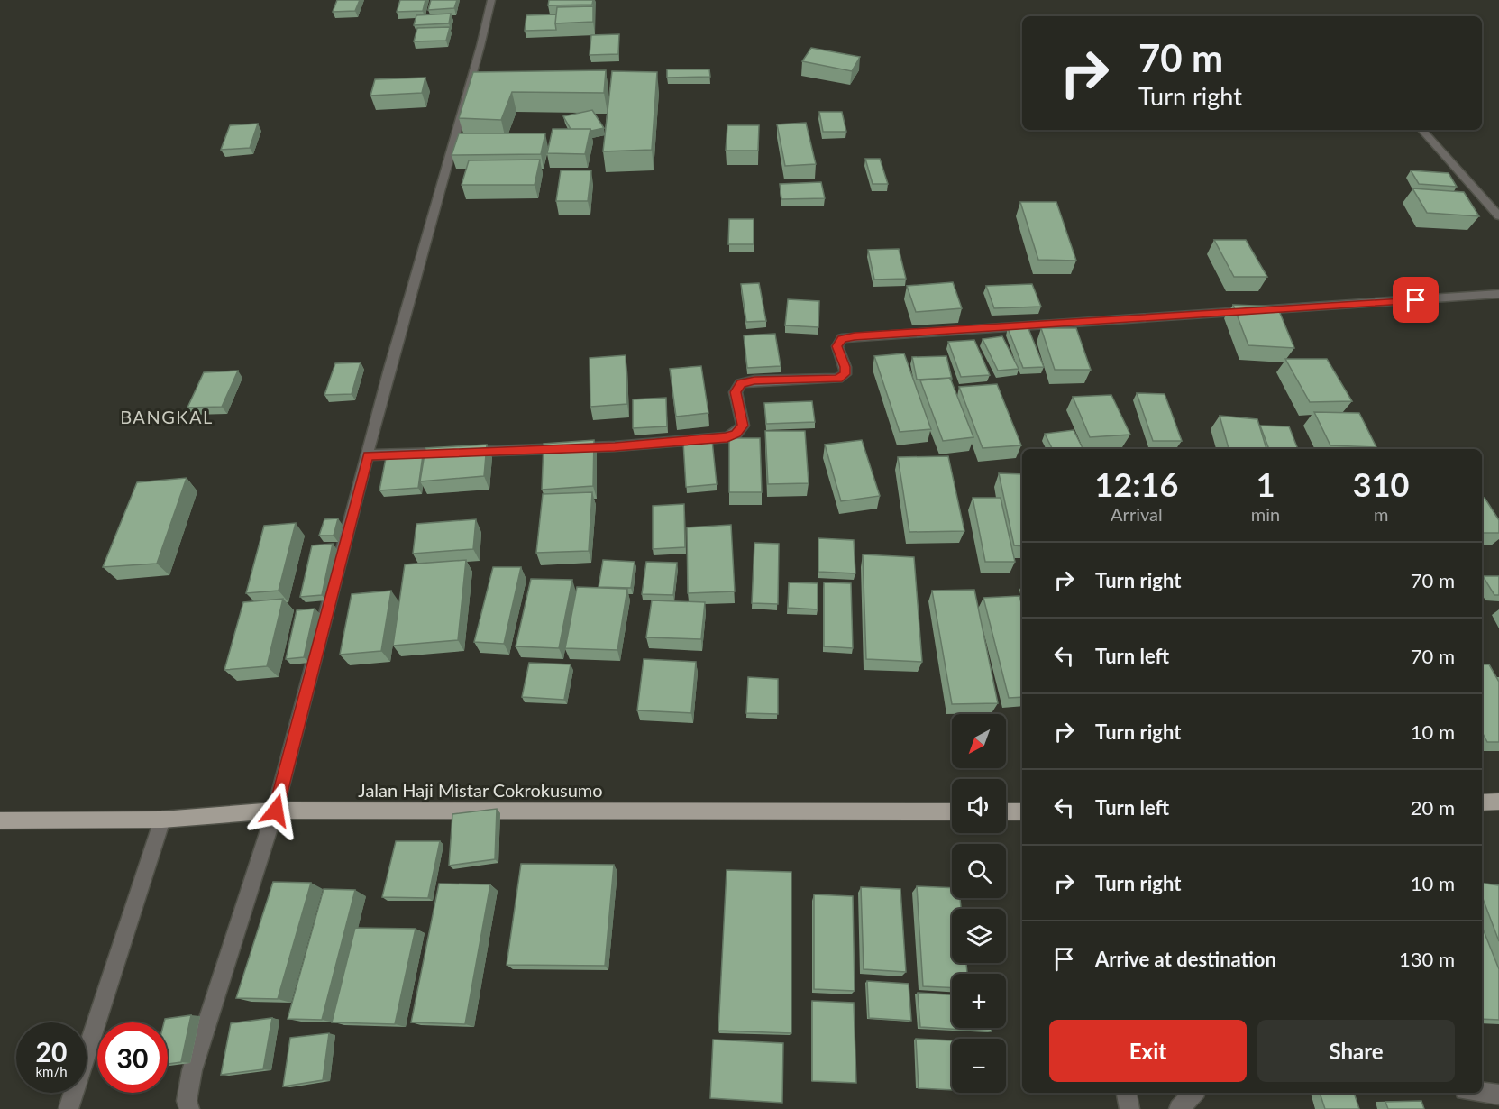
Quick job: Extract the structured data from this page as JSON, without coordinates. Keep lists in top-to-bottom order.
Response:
{
  "streets": {
    "main road": ["Jalan Haji Mistar Cokrokusumo"]
  },
  "districts": ["BANGKAL"],
  "north": "bottom left",
  "page": {
    "turn": ["70 m", "Turn right"],
    "eta": [
      "12:16",
      "Arrival",
      "1",
      "min",
      "310",
      "m"
    ],
    "list": [
      {
        "name": "Turn right",
        "value": "70 m"
      },
      {
        "name": "Turn left",
        "value": "70 m"
      },
      {
        "name": "Turn right",
        "value": "10 m"
      },
      {
        "name": "Turn left",
        "value": "20 m"
      },
      {
        "name": "Turn right",
        "value": "10 m"
      },
      {
        "name": "Arrive at destination",
        "value": "130 m"
      }
    ],
    "map_buttons": ["+", "−"],
    "buttons": ["Exit", "Share"],
    "speed": "20 km/h",
    "limit": "30"
  }
}
